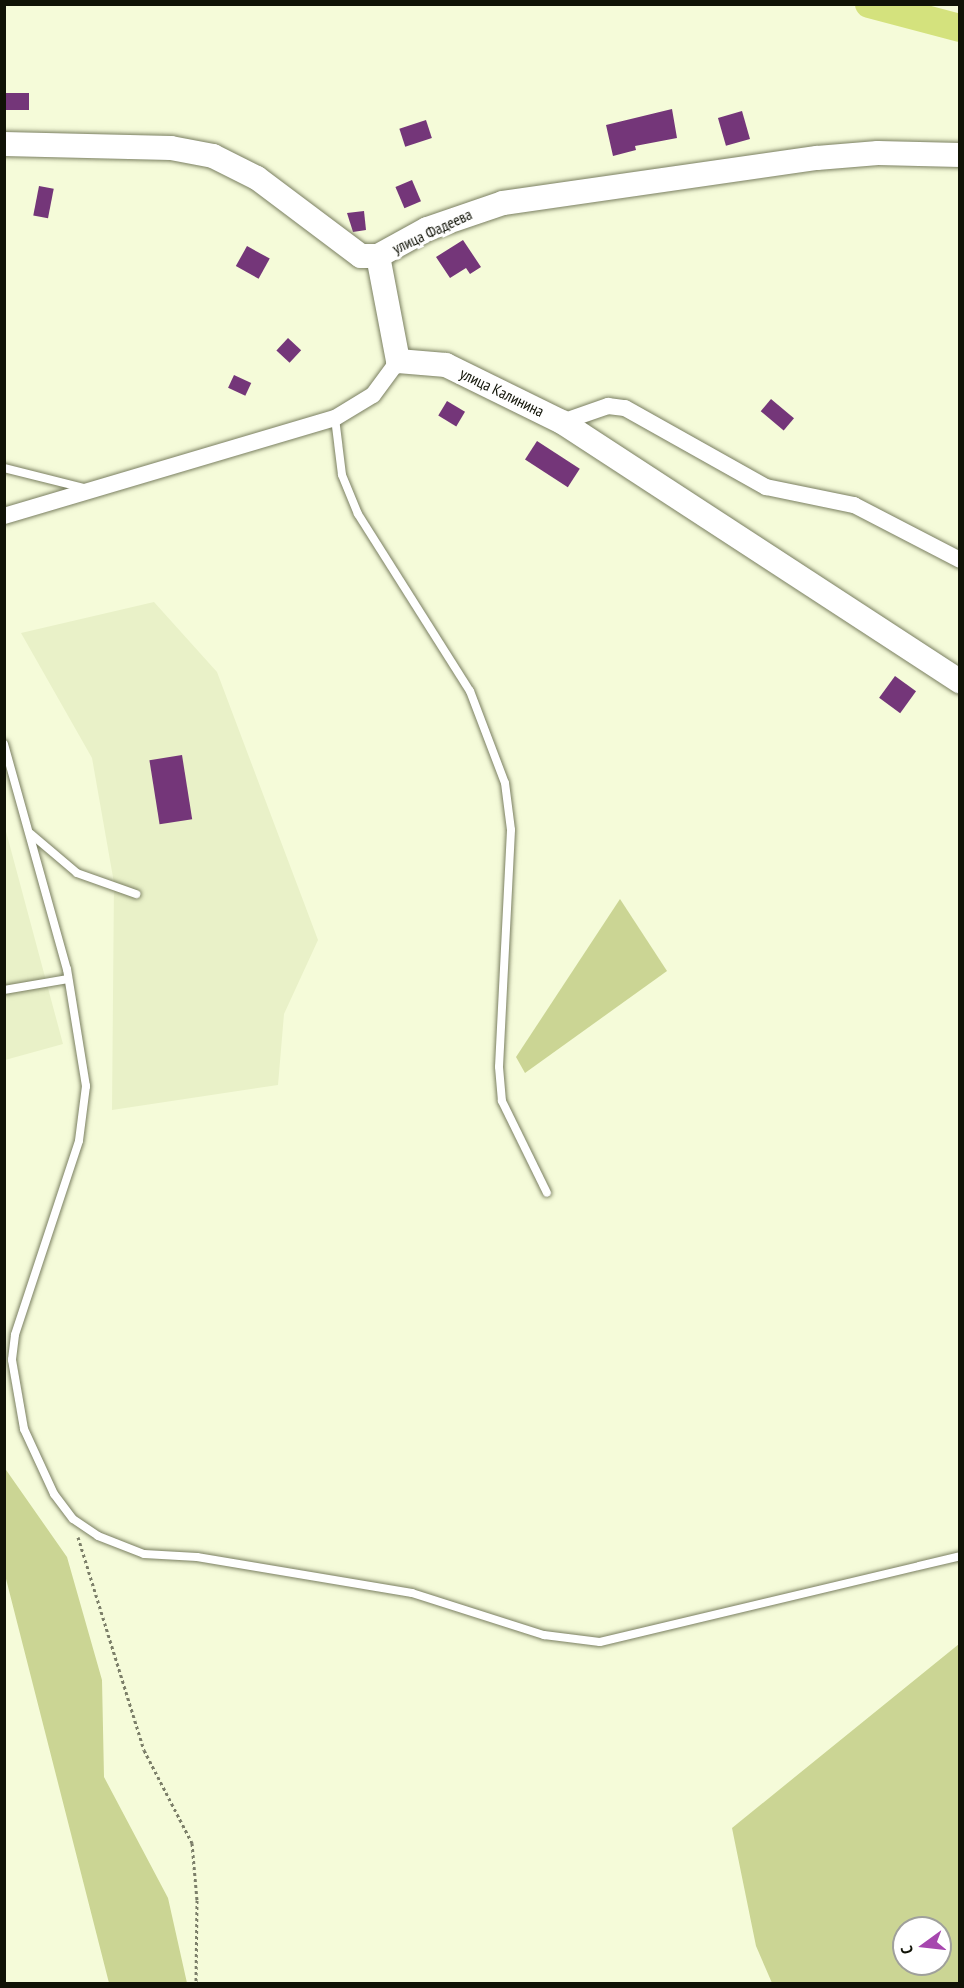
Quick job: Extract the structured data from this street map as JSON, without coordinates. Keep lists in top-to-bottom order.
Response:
{
  "streets": {
    "street": ["улица Фадеева", "улица Калинина"]
  },
  "north": "left"
}
